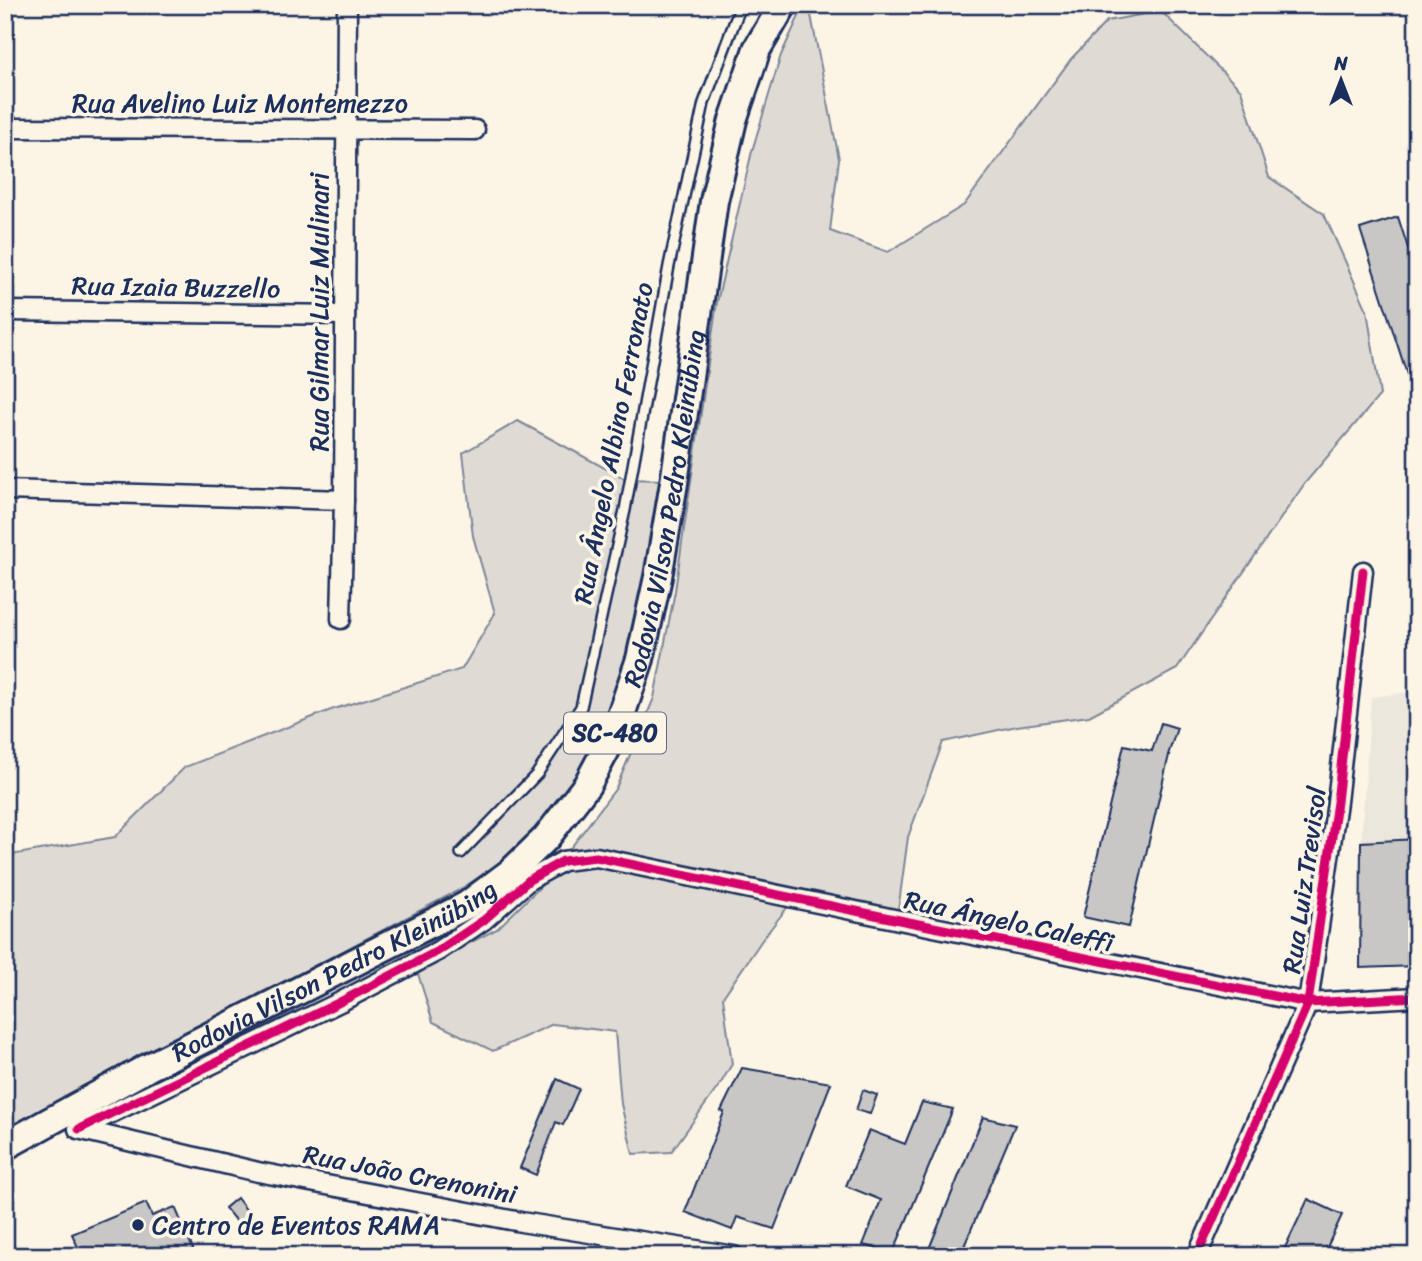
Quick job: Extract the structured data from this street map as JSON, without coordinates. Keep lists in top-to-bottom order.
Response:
{
  "streets": {
    "main road": ["Rodovia Vilson Pedro Kleinübing", "SC-480"],
    "street": [
      "Rua Avelino Luiz Montemezzo",
      "Rua Izaia Buzzello",
      "Rua Gilmar Luiz Mulinari",
      "Rua Luiz Trevisol",
      "Rua Ângelo Caleffi",
      "Rua João Crenonini"
    ],
    "lane": ["Rua Ângelo Albino Ferronato"]
  },
  "crossings": [
    ["Rua Avelino Luiz Montemezzo", "Rua Gilmar Luiz Mulinari"],
    ["Rua Izaia Buzzello", "Rua Gilmar Luiz Mulinari"],
    ["Rodovia Vilson Pedro Kleinübing", "Rua João Crenonini"],
    ["Rua Luiz Trevisol", "Rua Ângelo Caleffi"],
    ["Rua Ângelo Caleffi", "Rua João Crenonini"]
  ],
  "places": ["Centro de Eventos RAMA"],
  "north": "top"
}
